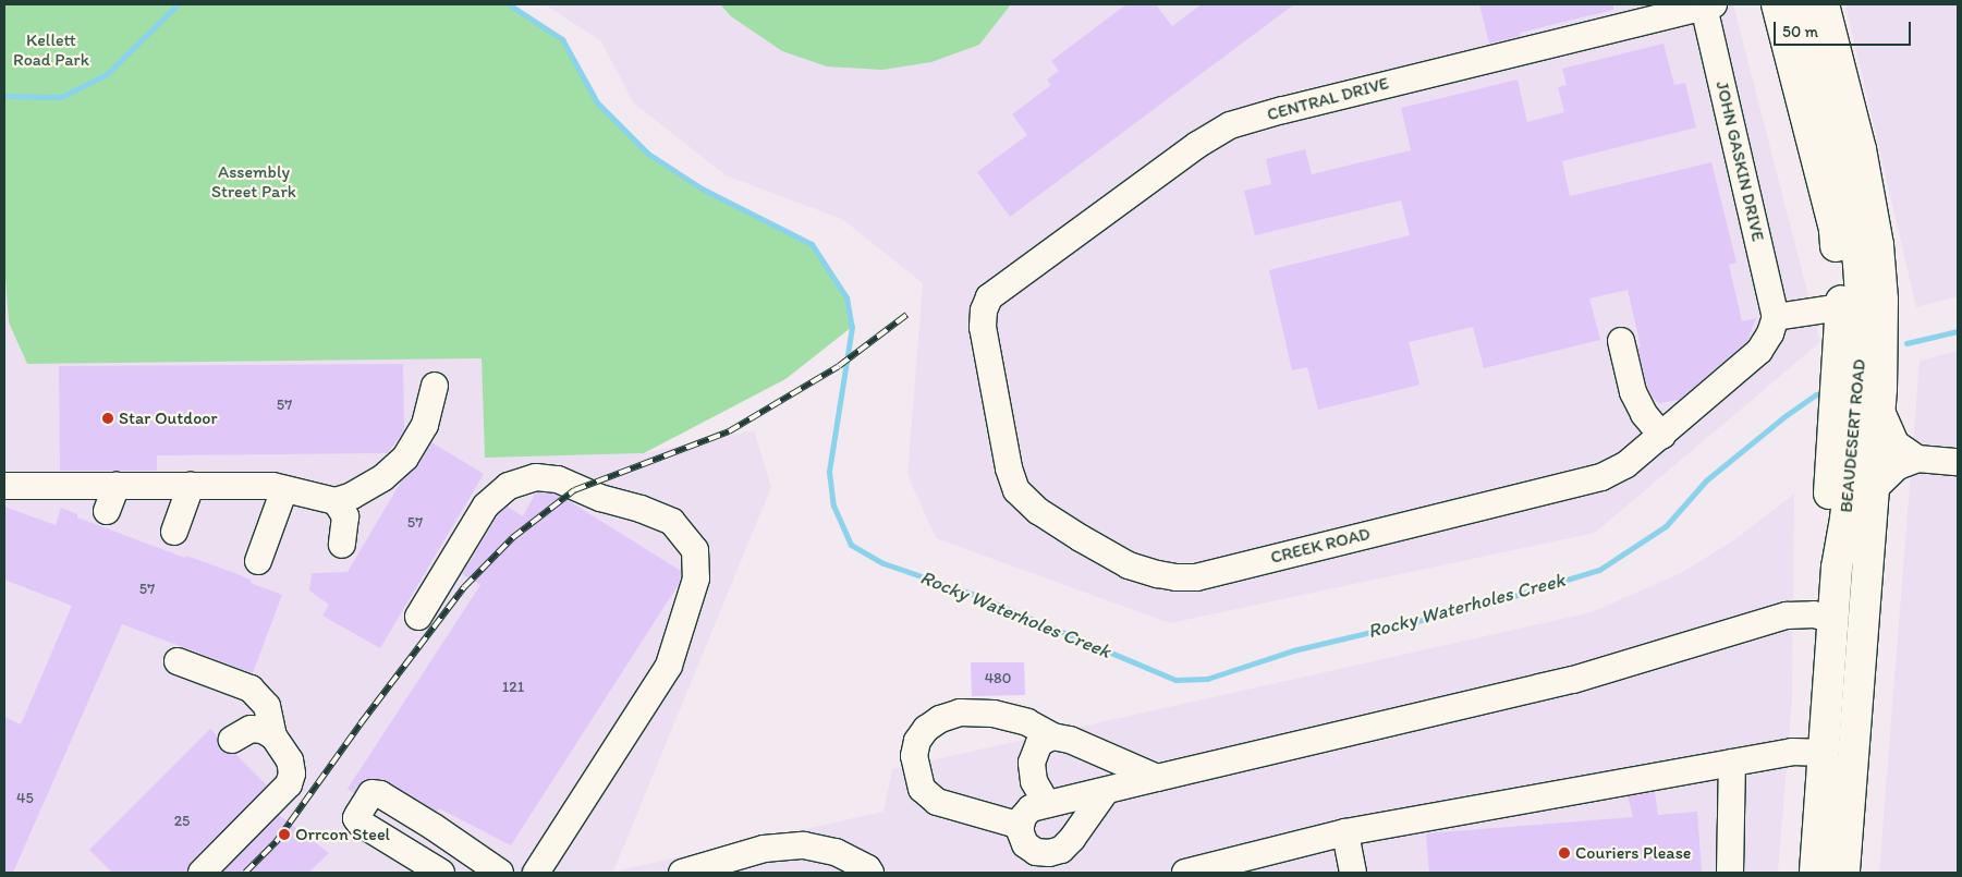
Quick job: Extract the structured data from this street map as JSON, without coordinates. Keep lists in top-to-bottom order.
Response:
{
  "streets": {
    "highway": ["BEAUDESERT ROAD"],
    "street": ["CENTRAL DRIVE", "JOHN GASKIN DRIVE", "CREEK ROAD"]
  },
  "crossings": [
    ["CENTRAL DRIVE", "JOHN GASKIN DRIVE"],
    ["CENTRAL DRIVE", "CREEK ROAD"],
    ["JOHN GASKIN DRIVE", "CREEK ROAD"]
  ],
  "water": ["Rocky Waterholes Creek"],
  "parks": ["Kellett Road Park", "Assembly Street Park"],
  "places": ["Star Outdoor", "Orrcon Steel", "Couriers Please"],
  "house_numbers": [
    "57",
    "57",
    "57",
    "480",
    "121",
    "45",
    "25"
  ],
  "scale_bar": "50 m"
}
